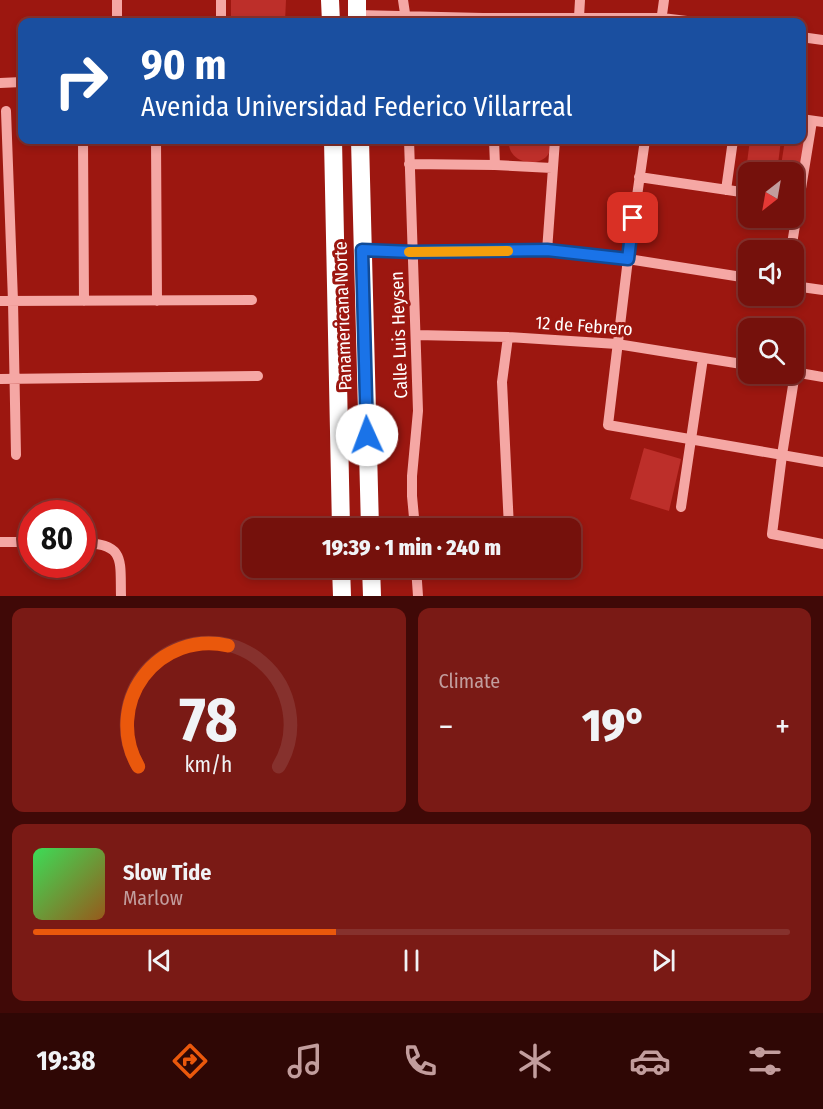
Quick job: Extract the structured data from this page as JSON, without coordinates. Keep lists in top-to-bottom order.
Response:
{
  "streets": {
    "highway": ["Panamericana Norte"],
    "street": ["12 de Febrero", "Calle Luis Heysen"]
  },
  "crossings": [
    ["12 de Febrero", "Calle Luis Heysen"]
  ],
  "north": "bottom left",
  "page": {
    "turn": ["90 m", "Avenida Universidad Federico Villarreal"],
    "limit": "80",
    "trip": "19:39 · 1 min · 240 m",
    "tile": "Climate",
    "heat": ["−", "19°", "+"],
    "song": ["Slow Tide", "Marlow"],
    "tabs": "19:38",
    "gauge": ["78", "km/h"]
  }
}
